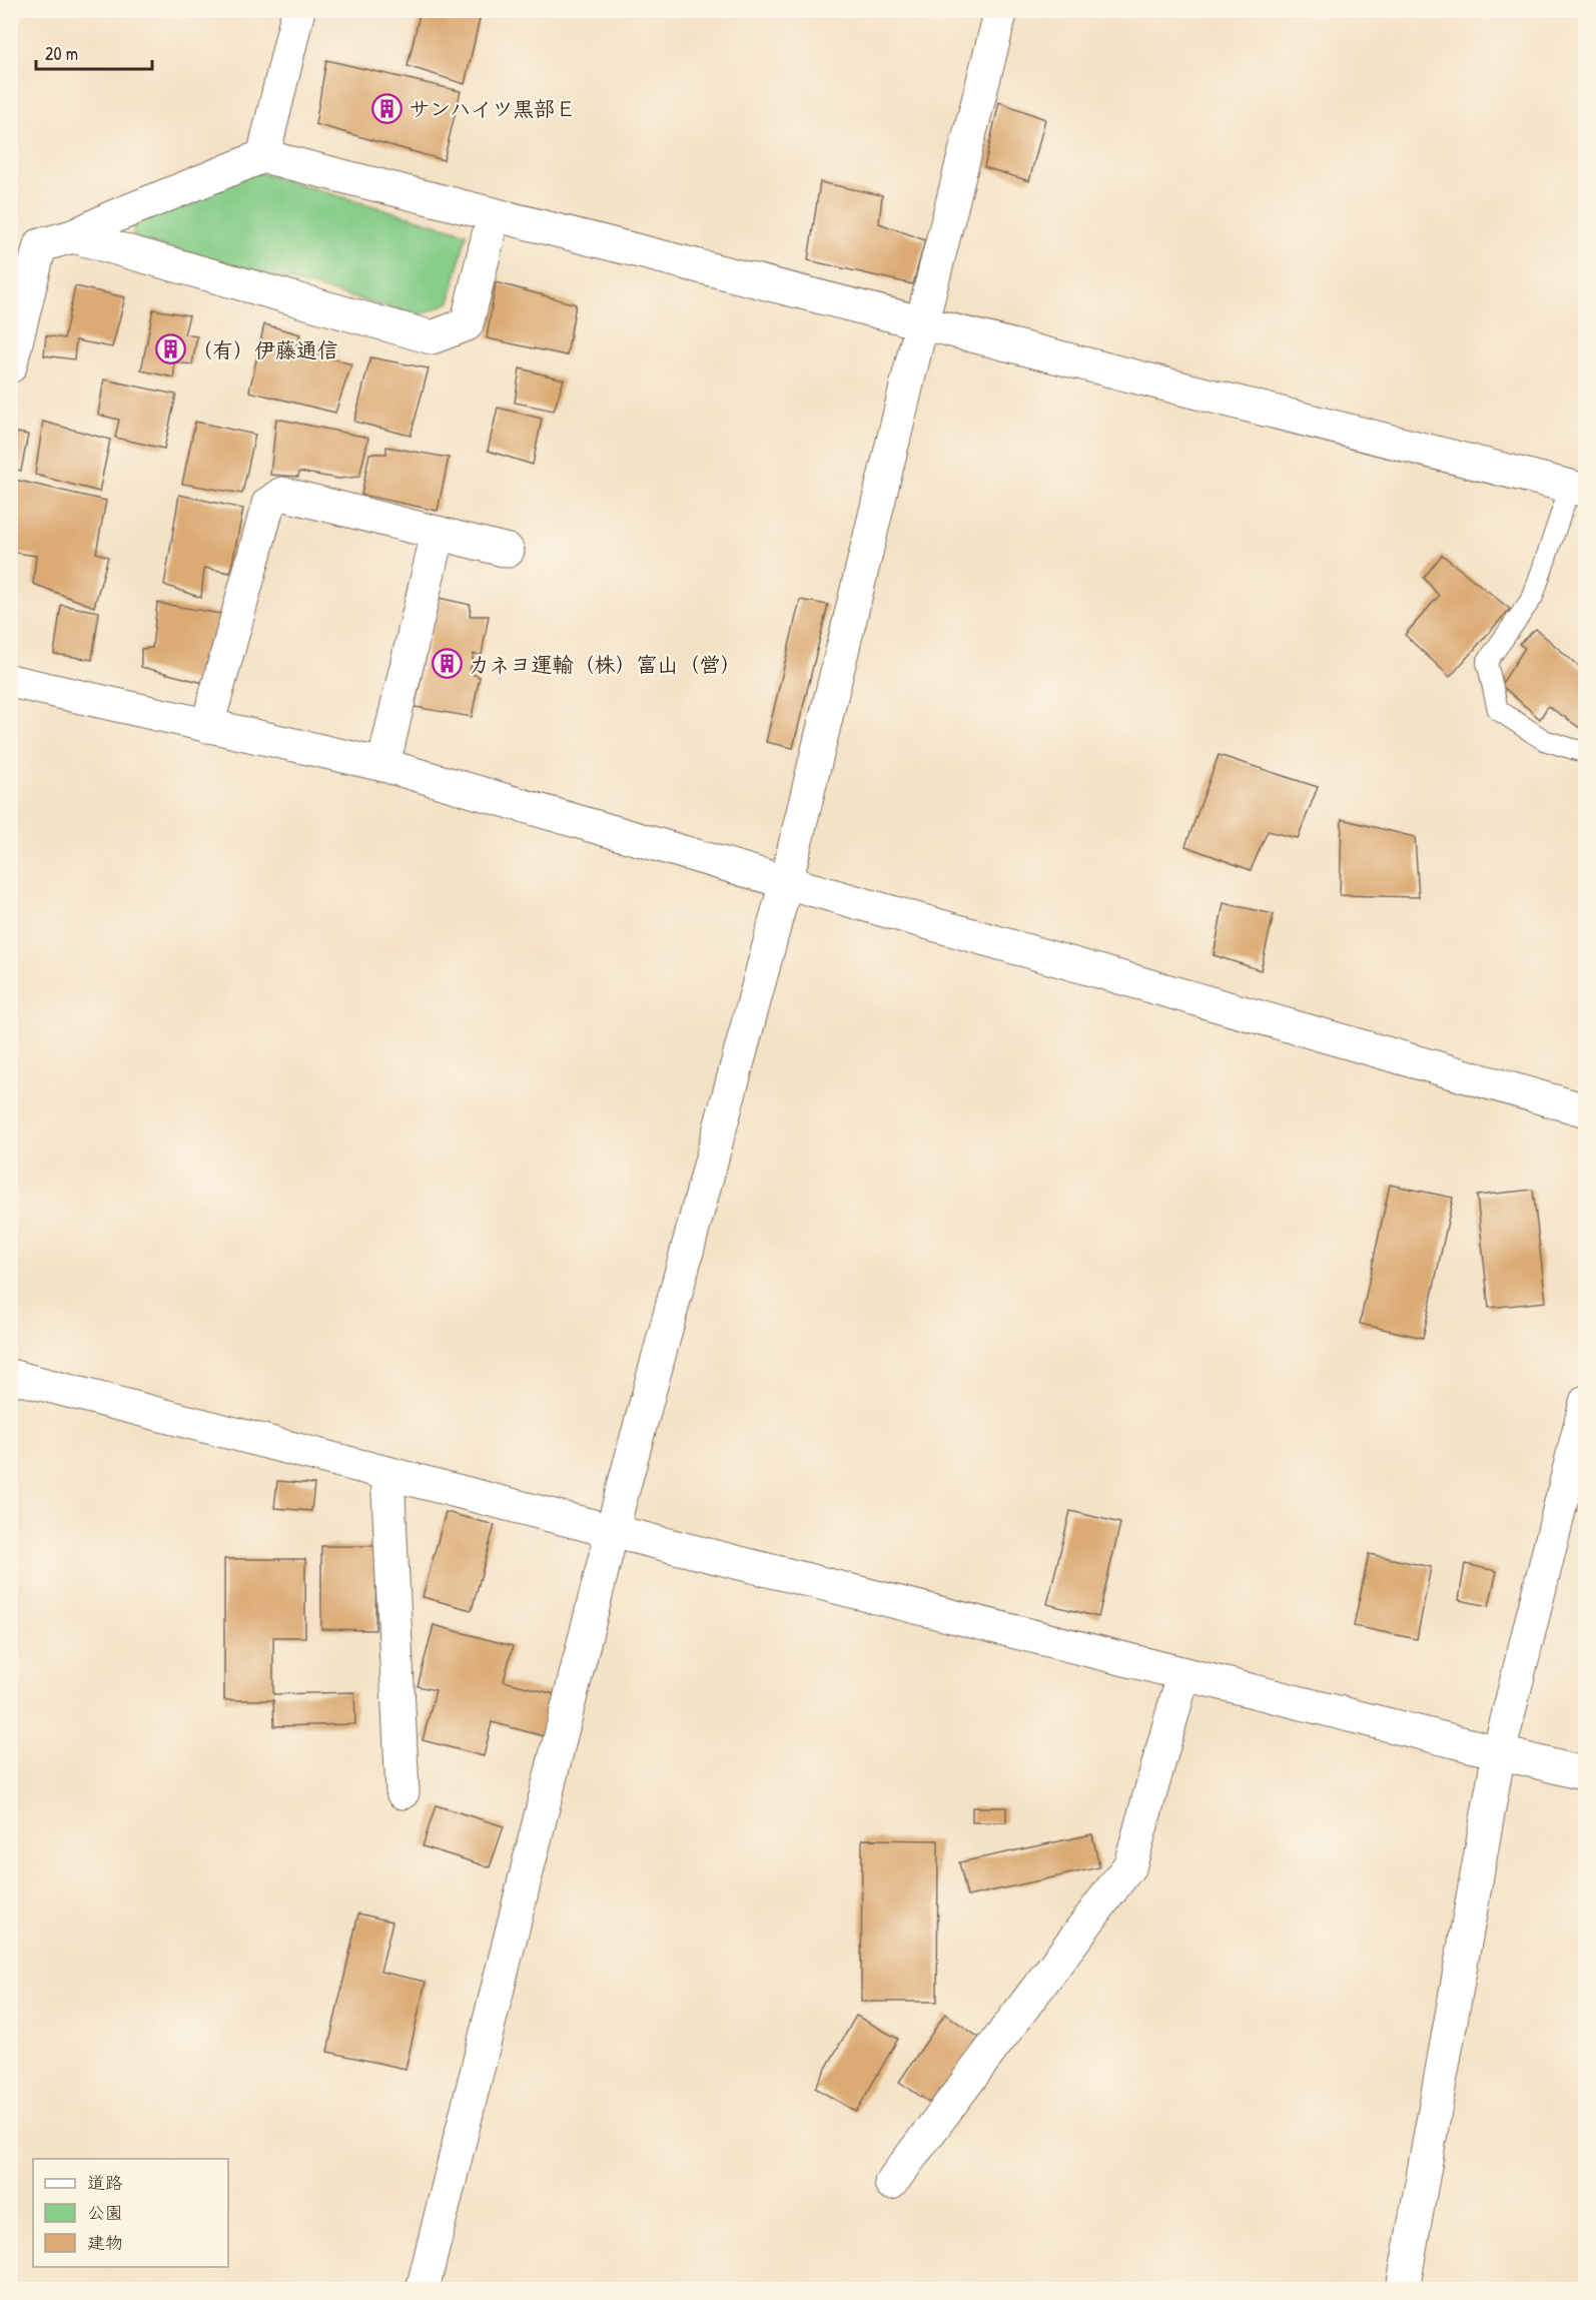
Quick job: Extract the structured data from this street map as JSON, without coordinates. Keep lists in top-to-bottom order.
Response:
{
  "places": {
    "building": ["サンハイツ黒部Ｅ", "（有）伊藤通信", "カネヨ運輸（株）富山（営）"]
  },
  "legend": ["道路", "公園", "建物"],
  "scale_bar": "20 m"
}
